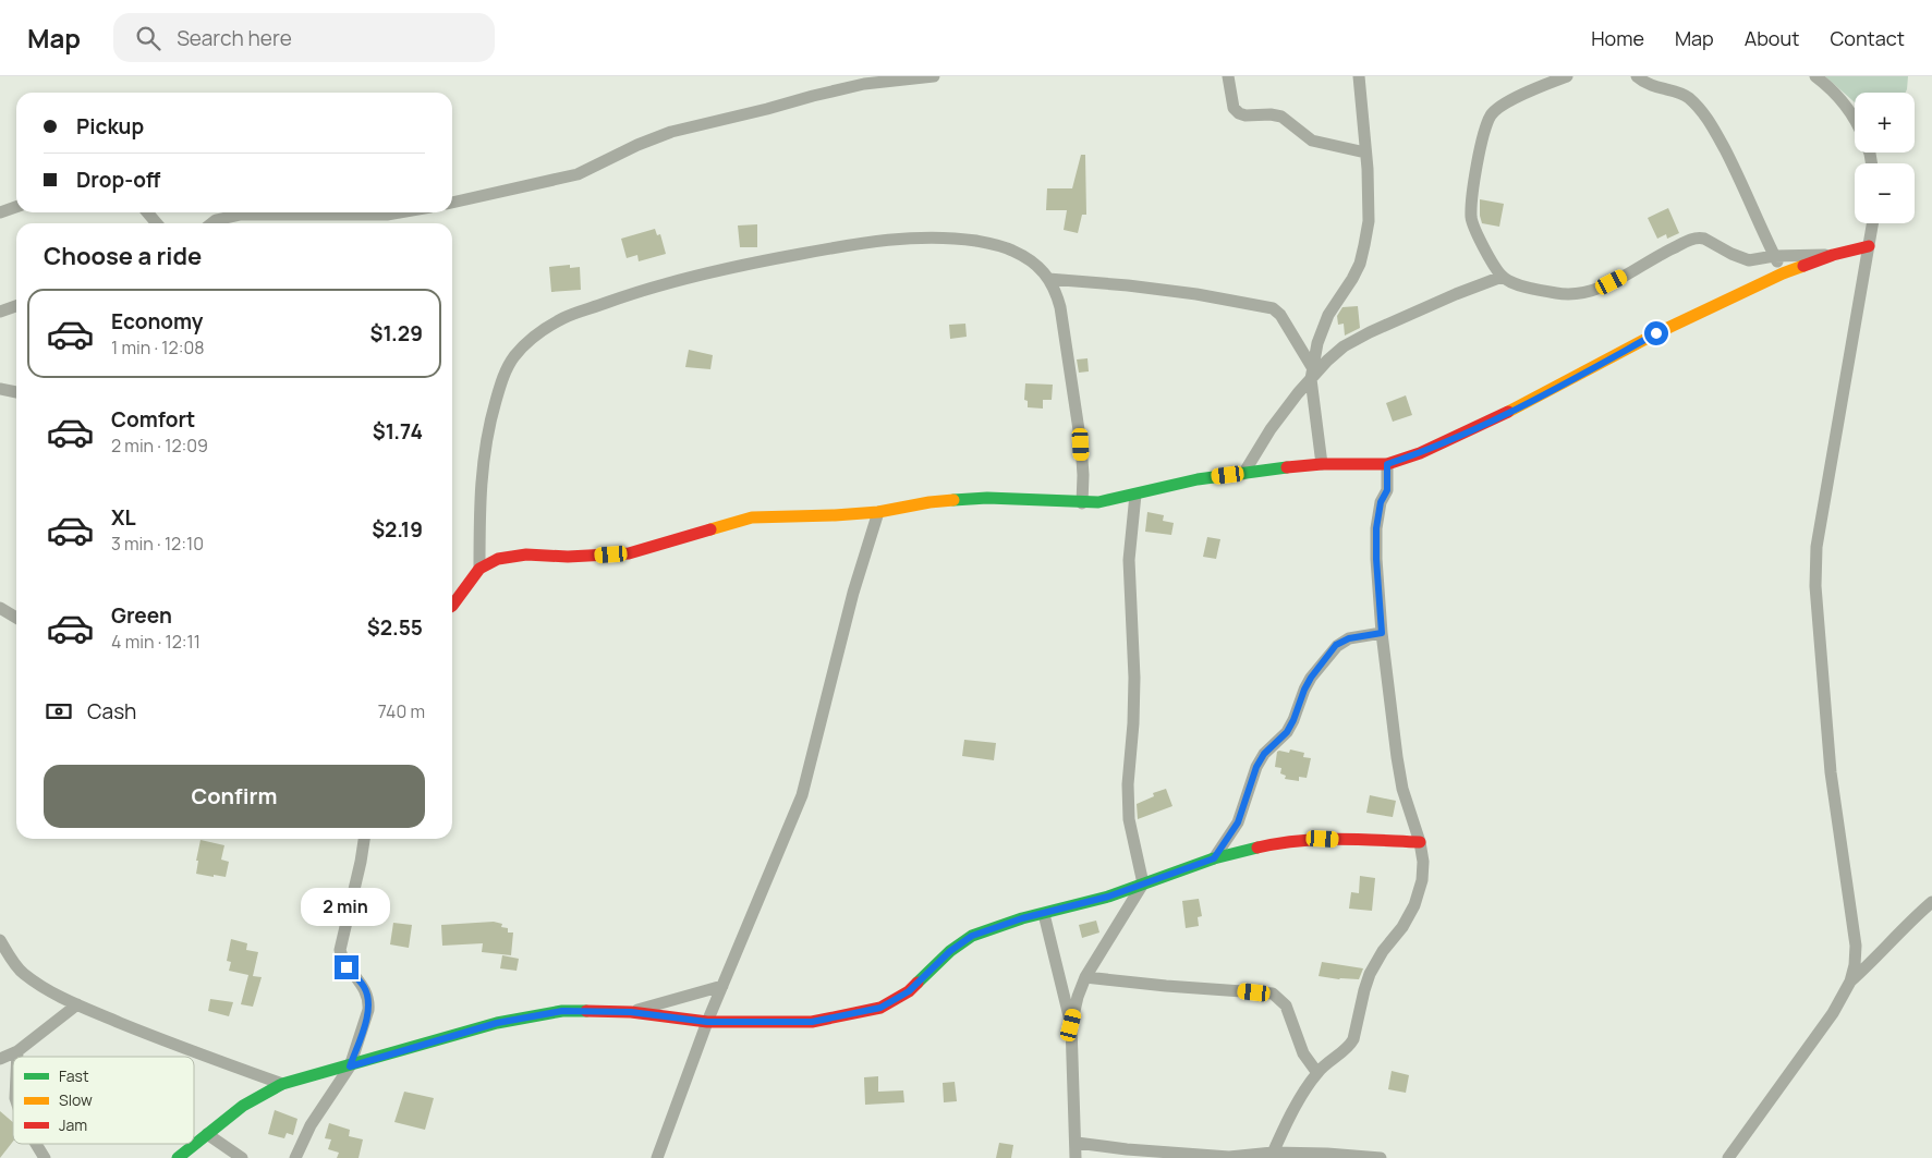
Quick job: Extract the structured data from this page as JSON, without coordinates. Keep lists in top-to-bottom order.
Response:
{
  "legend": ["Fast", "Slow", "Jam"],
  "page": {
    "header": "Map",
    "search": "Search here",
    "nav": [
      "Home",
      "Map",
      "About",
      "Contact"
    ],
    "map_buttons": ["+", "−"],
    "banner": ["Pickup", "Drop-off"],
    "heading": "Choose a ride",
    "list": [
      {
        "name": "Economy",
        "note": "1 min · 12:08",
        "value": "$1.29"
      },
      {
        "name": "Comfort",
        "note": "2 min · 12:09",
        "value": "$1.74"
      },
      {
        "name": "XL",
        "note": "3 min · 12:10",
        "value": "$2.19"
      },
      {
        "name": "Green",
        "note": "4 min · 12:11",
        "value": "$2.55"
      }
    ],
    "pay": ["Cash", "740 m"],
    "buttons": "Confirm",
    "bubble": "2 min"
  }
}
